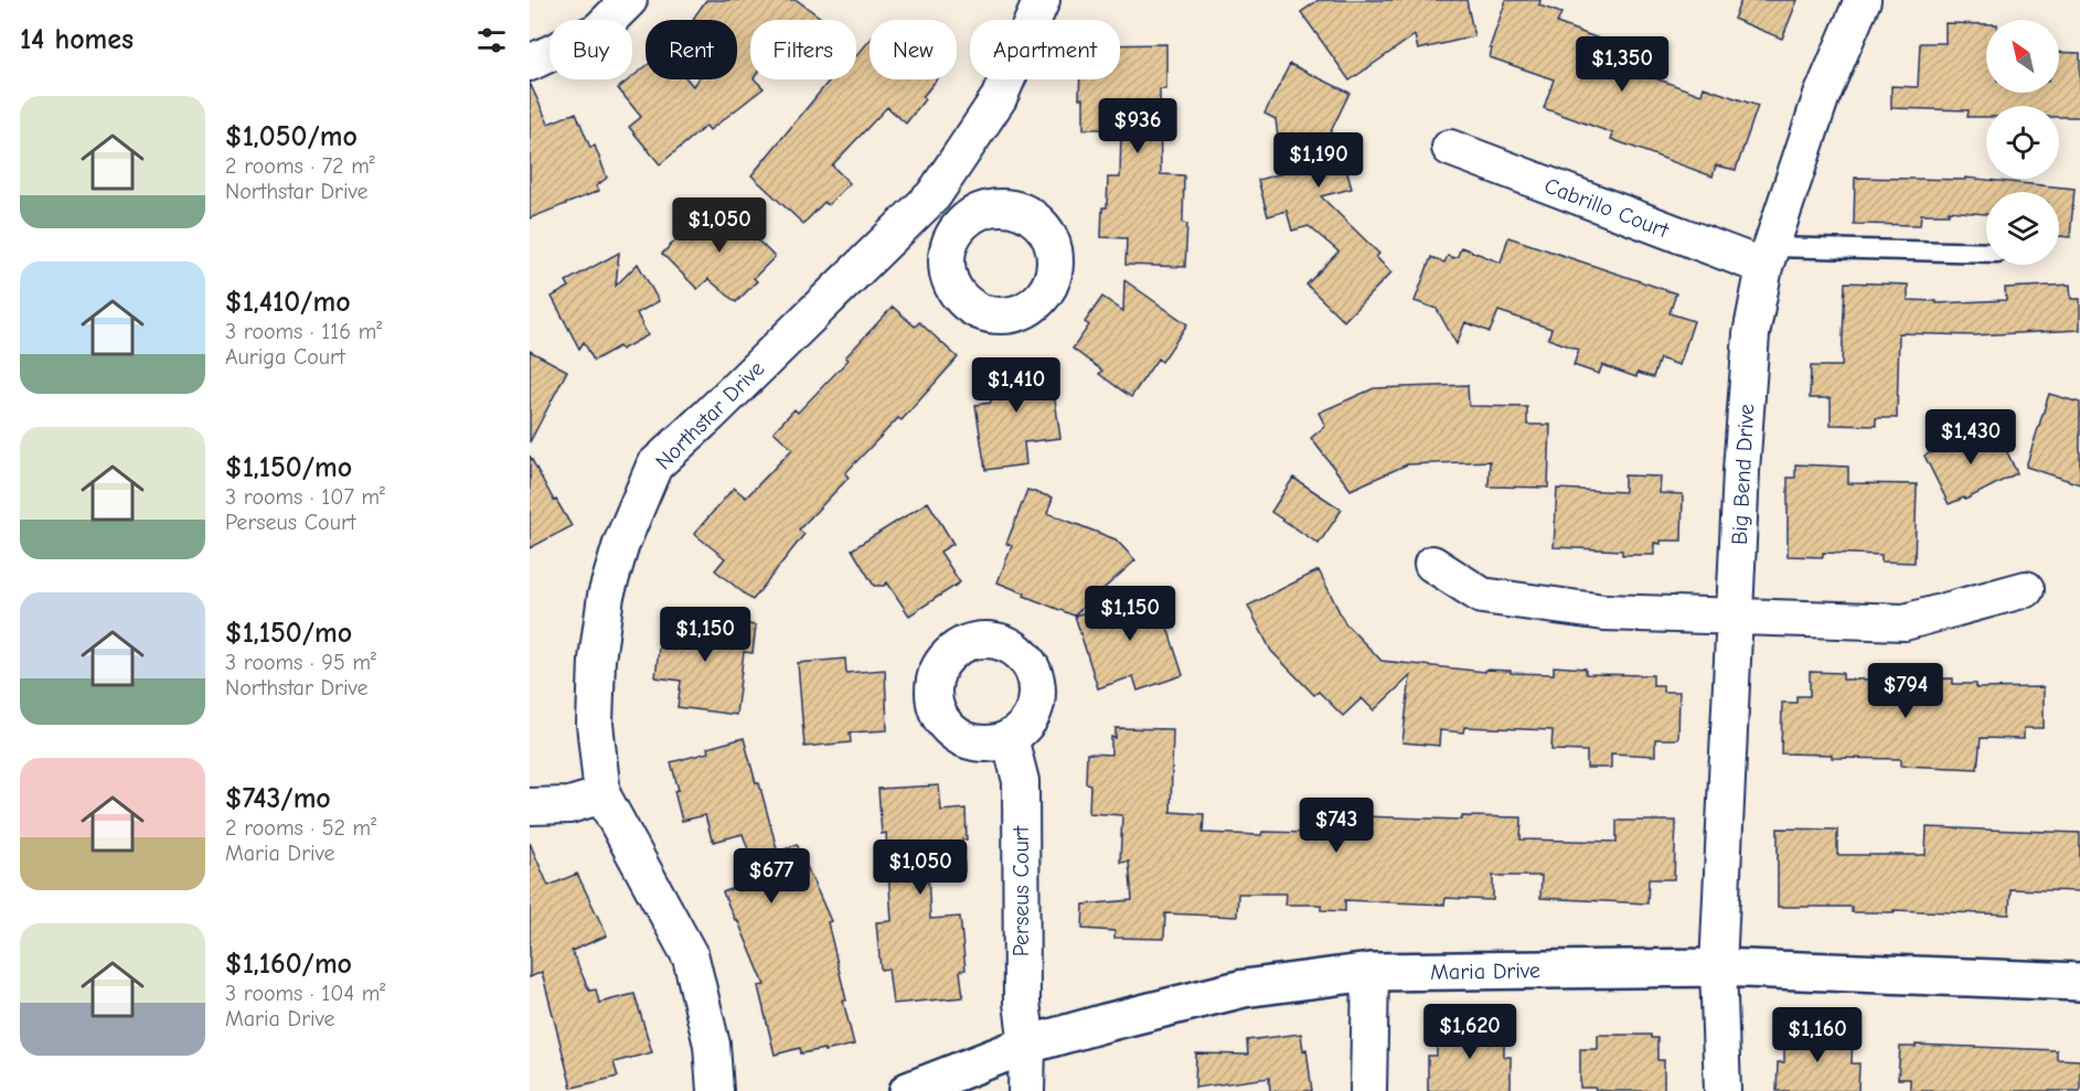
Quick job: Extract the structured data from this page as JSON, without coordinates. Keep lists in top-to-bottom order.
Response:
{
  "streets": {
    "street": [
      "Cabrillo Court",
      "Northstar Drive",
      "Big Bend Drive",
      "Perseus Court",
      "Maria Drive"
    ]
  },
  "crossings": [
    ["Cabrillo Court", "Big Bend Drive"],
    ["Big Bend Drive", "Maria Drive"],
    ["Perseus Court", "Maria Drive"]
  ],
  "north": "top left",
  "page": {
    "heading": "14 homes",
    "chip": [
      "Buy",
      "Rent",
      "Filters",
      "New",
      "Apartment"
    ],
    "price": [
      "$1,350",
      "$936",
      "$1,190",
      "$1,050",
      "$1,410",
      "$1,430",
      "$1,150",
      "$1,150",
      "$794",
      "$743",
      "$1,050",
      "$677",
      "$1,620",
      "$1,160"
    ],
    "list": [
      {
        "name": "$1,050/mo",
        "note": "2 rooms · 72 m² · Northstar Drive"
      },
      {
        "name": "$1,410/mo",
        "note": "3 rooms · 116 m² · Auriga Court"
      },
      {
        "name": "$1,150/mo",
        "note": "3 rooms · 107 m² · Perseus Court"
      },
      {
        "name": "$1,150/mo",
        "note": "3 rooms · 95 m² · Northstar Drive"
      },
      {
        "name": "$743/mo",
        "note": "2 rooms · 52 m² · Maria Drive"
      },
      {
        "name": "$1,160/mo",
        "note": "3 rooms · 104 m² · Maria Drive"
      }
    ]
  }
}
